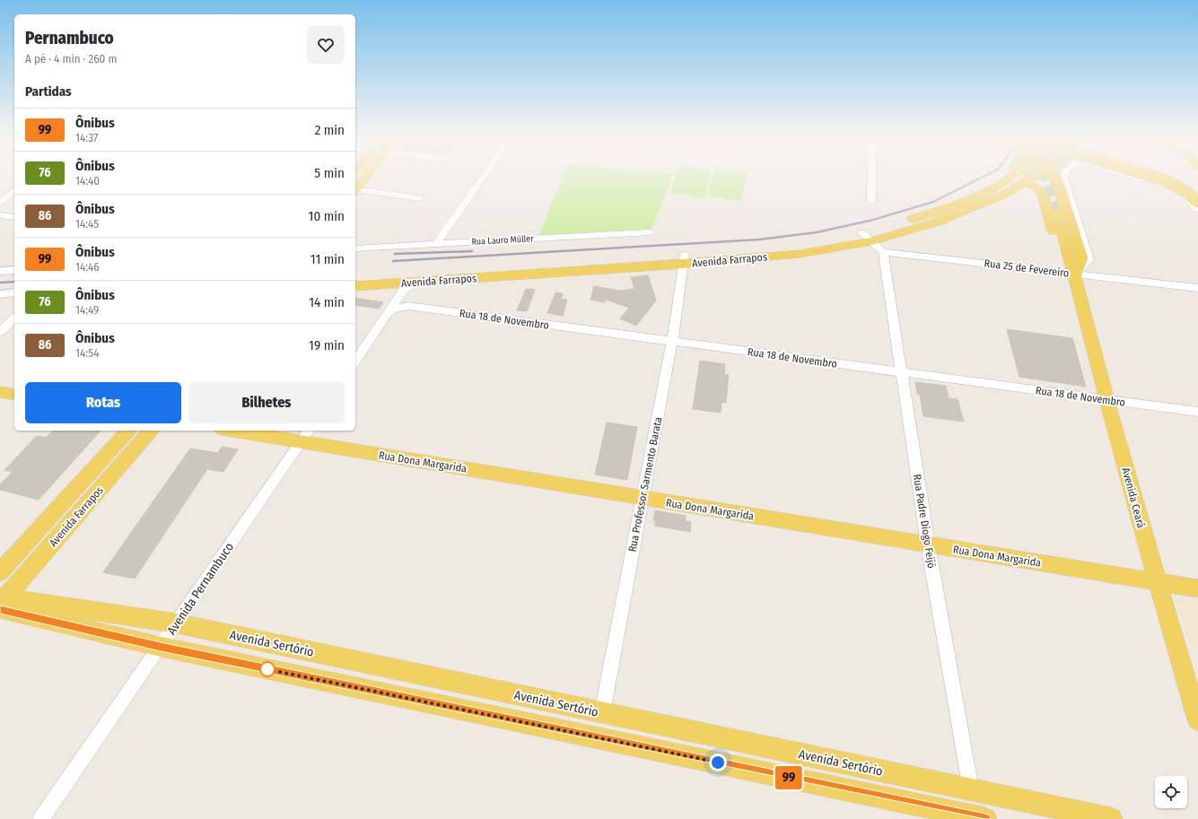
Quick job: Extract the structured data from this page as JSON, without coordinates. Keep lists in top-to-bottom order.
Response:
{
  "streets": {
    "main road": [
      "Avenida Farrapos",
      "Rua Dona Margarida",
      "Avenida Ceará",
      "Avenida Sertório"
    ],
    "street": [
      "Rua Lauro Müller",
      "Rua 25 de Fevereiro",
      "Rua 18 de Novembro",
      "Rua Professor Sarmento Barata",
      "Rua Padre Diogo Feijó",
      "Avenida Pernambuco"
    ]
  },
  "crossings": [
    ["Avenida Farrapos", "Rua Professor Sarmento Barata"],
    ["Avenida Farrapos", "Avenida Ceará"],
    ["Avenida Farrapos", "Avenida Sertório"],
    ["Rua 25 de Fevereiro", "Avenida Ceará"],
    ["Rua 25 de Fevereiro", "Rua Padre Diogo Feijó"],
    ["Rua 18 de Novembro", "Rua Professor Sarmento Barata"],
    ["Rua 18 de Novembro", "Avenida Ceará"],
    ["Rua 18 de Novembro", "Rua Padre Diogo Feijó"],
    ["Rua Dona Margarida", "Rua Professor Sarmento Barata"],
    ["Rua Dona Margarida", "Avenida Ceará"],
    ["Rua Dona Margarida", "Rua Padre Diogo Feijó"],
    ["Rua Dona Margarida", "Avenida Pernambuco"],
    ["Rua Professor Sarmento Barata", "Avenida Sertório"],
    ["Rua Padre Diogo Feijó", "Avenida Sertório"],
    ["Avenida Pernambuco", "Avenida Sertório"]
  ],
  "lines": ["bus line 99"],
  "page": {
    "on_map": "99",
    "heading": [
      ["Pernambuco", "A pé · 4 min · 260 m"],
      "Partidas"
    ],
    "list": [
      {
        "mark": "99",
        "name": "Ônibus",
        "note": "14:37",
        "value": "2 min"
      },
      {
        "mark": "76",
        "name": "Ônibus",
        "note": "14:40",
        "value": "5 min"
      },
      {
        "mark": "86",
        "name": "Ônibus",
        "note": "14:45",
        "value": "10 min"
      },
      {
        "mark": "99",
        "name": "Ônibus",
        "note": "14:46",
        "value": "11 min"
      },
      {
        "mark": "76",
        "name": "Ônibus",
        "note": "14:49",
        "value": "14 min"
      },
      {
        "mark": "86",
        "name": "Ônibus",
        "note": "14:54",
        "value": "19 min"
      }
    ],
    "buttons": ["Rotas", "Bilhetes"]
  }
}
